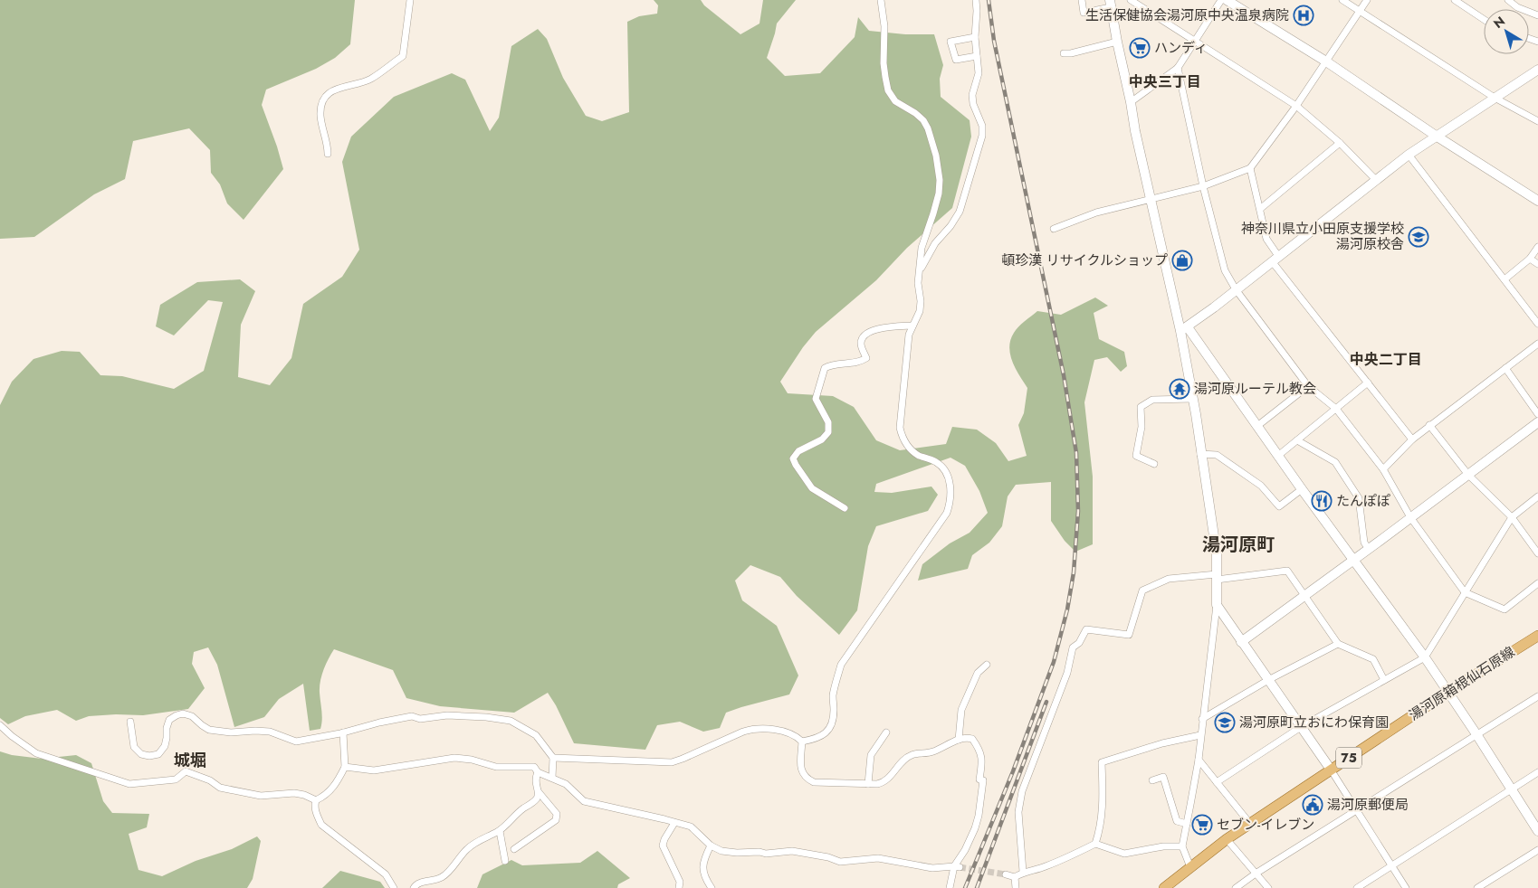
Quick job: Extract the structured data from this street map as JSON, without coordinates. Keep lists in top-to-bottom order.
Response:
{
  "streets": {
    "main road": ["湯河原箱根仙石原線", "75"]
  },
  "districts": [
    "中央三丁目",
    "中央二丁目",
    "湯河原町",
    "城堀"
  ],
  "places": {
    "hospital": ["生活保健協会湯河原中央温泉病院"],
    "supermarket": ["ハンディ", "セブン-イレブン"],
    "school or university": ["神奈川県立小田原支援学校 湯河原校舎", "湯河原町立おにわ保育園"],
    "shop": ["頓珍漢 リサイクルショップ"],
    "temple": ["湯河原ルーテル教会"],
    "restaurant": ["たんぽぽ"],
    "public building": ["湯河原郵便局"]
  },
  "north": "top left"
}
